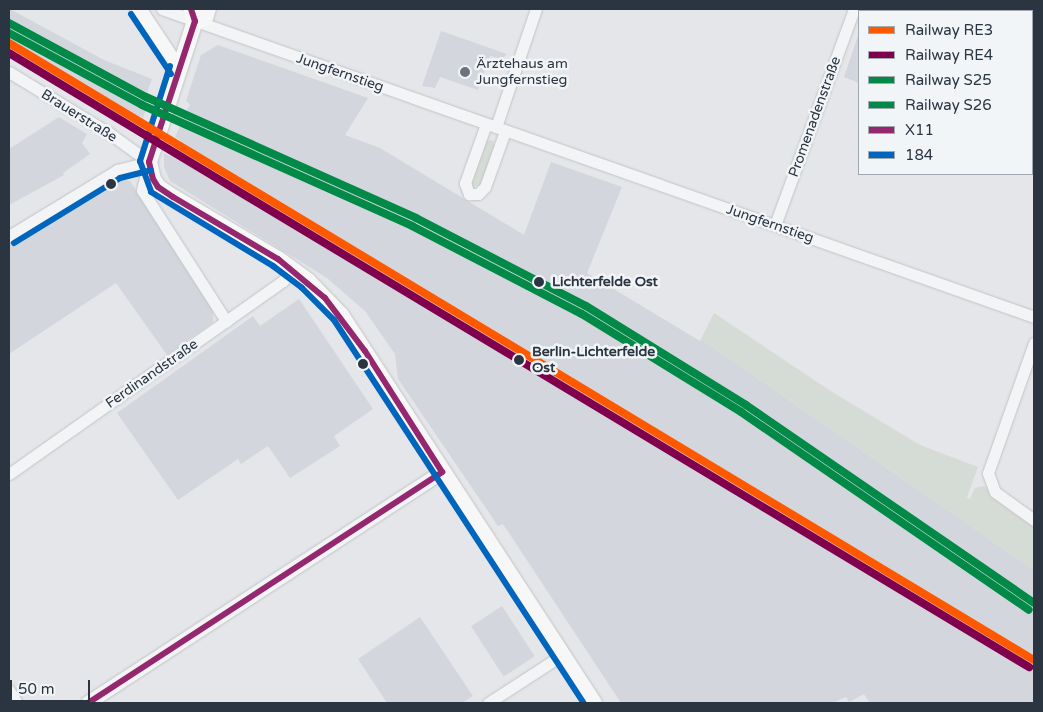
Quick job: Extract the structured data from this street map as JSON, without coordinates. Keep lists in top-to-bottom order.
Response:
{
  "streets": {
    "street": [
      "Jungfernstieg",
      "Brauerstraße",
      "Promenadenstraße",
      "Ferdinandstraße"
    ]
  },
  "crossings": [
    ["Jungfernstieg", "Promenadenstraße"]
  ],
  "places": ["Ärztehaus am Jungfernstieg", "Lichterfelde Ost", "Berlin-Lichterfelde Ost"],
  "lines": [
    "transit line X11",
    "transit line 184",
    "rail line S25",
    "rail line S26",
    "rail line RE3",
    "rail line RE4"
  ],
  "legend": [
    "Railway RE3",
    "Railway RE4",
    "Railway S25",
    "Railway S26",
    "X11",
    "184"
  ],
  "scale_bar": "50 m"
}
